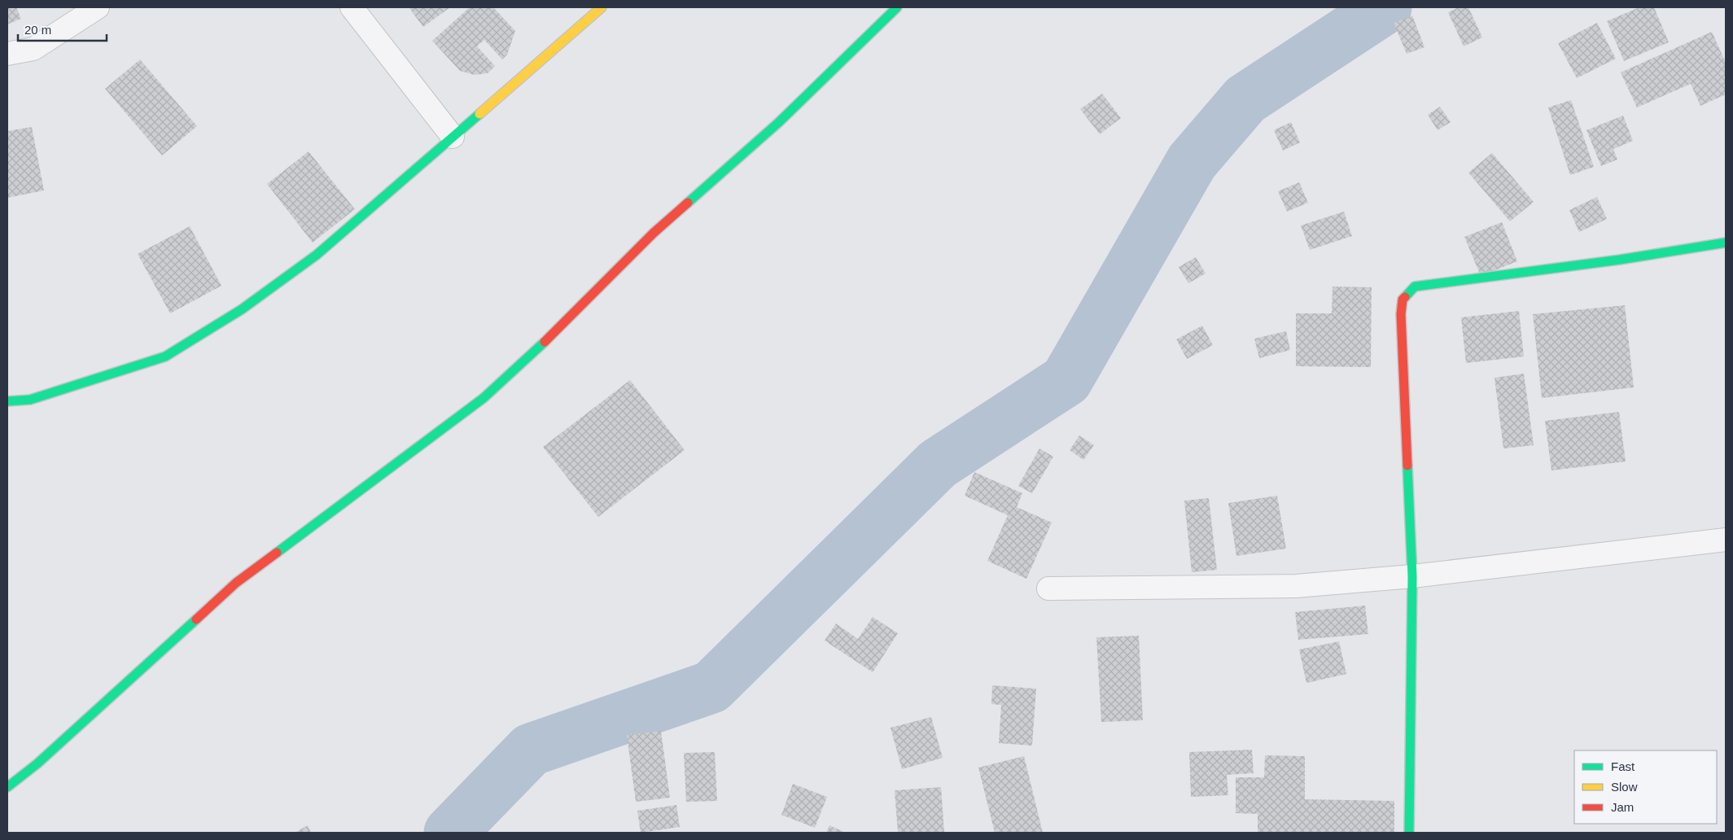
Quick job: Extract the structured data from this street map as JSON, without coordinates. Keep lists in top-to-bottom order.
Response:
{
  "legend": ["Fast", "Slow", "Jam"],
  "scale_bar": "20 m"
}
